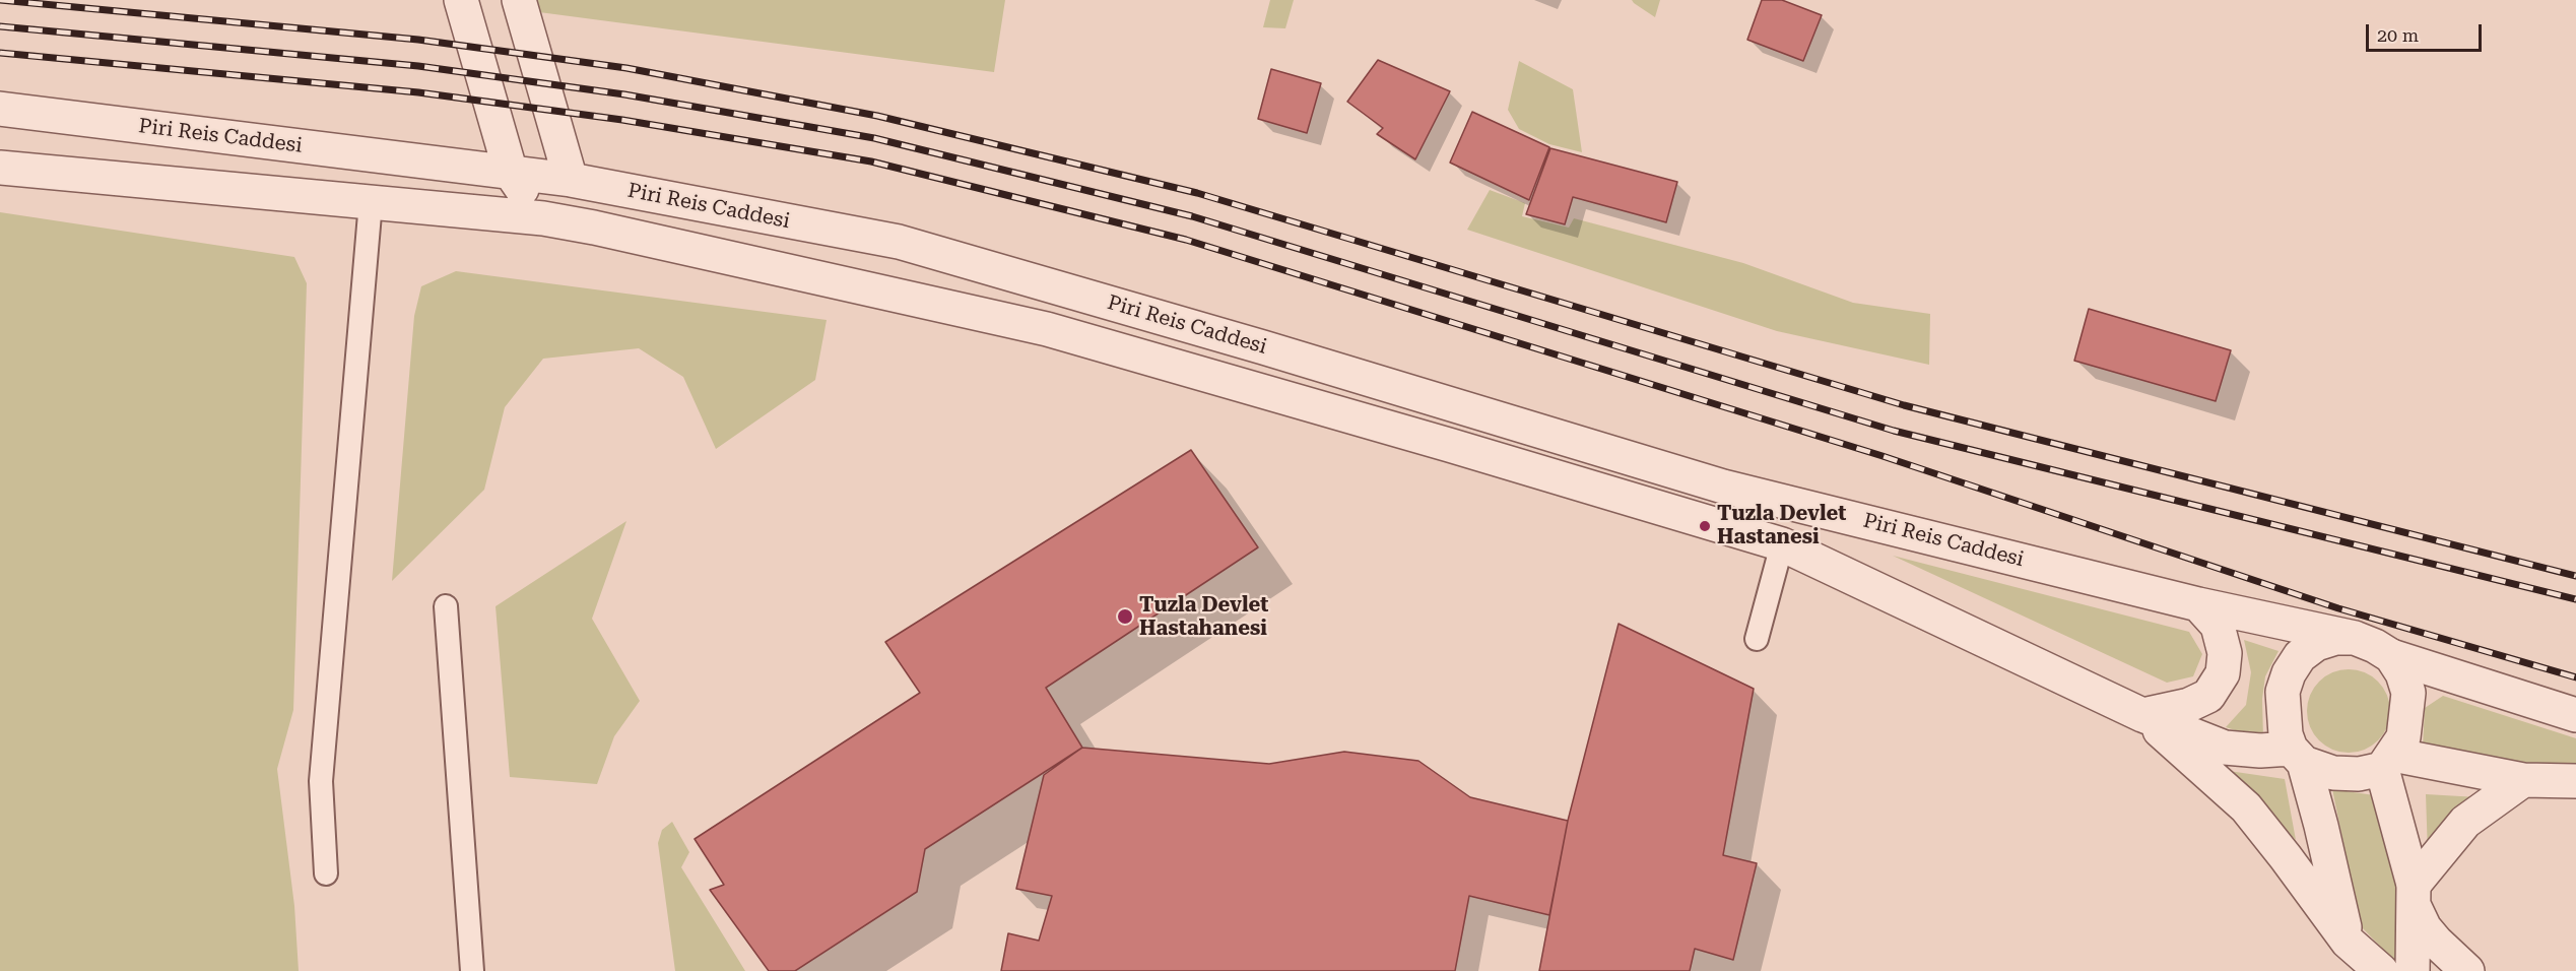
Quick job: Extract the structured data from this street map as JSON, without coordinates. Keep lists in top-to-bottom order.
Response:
{
  "streets": {
    "street": ["Piri Reis Caddesi"]
  },
  "places": ["Tuzla Devlet Hastanesi", "Tuzla Devlet Hastahanesi"],
  "scale_bar": "20 m"
}
